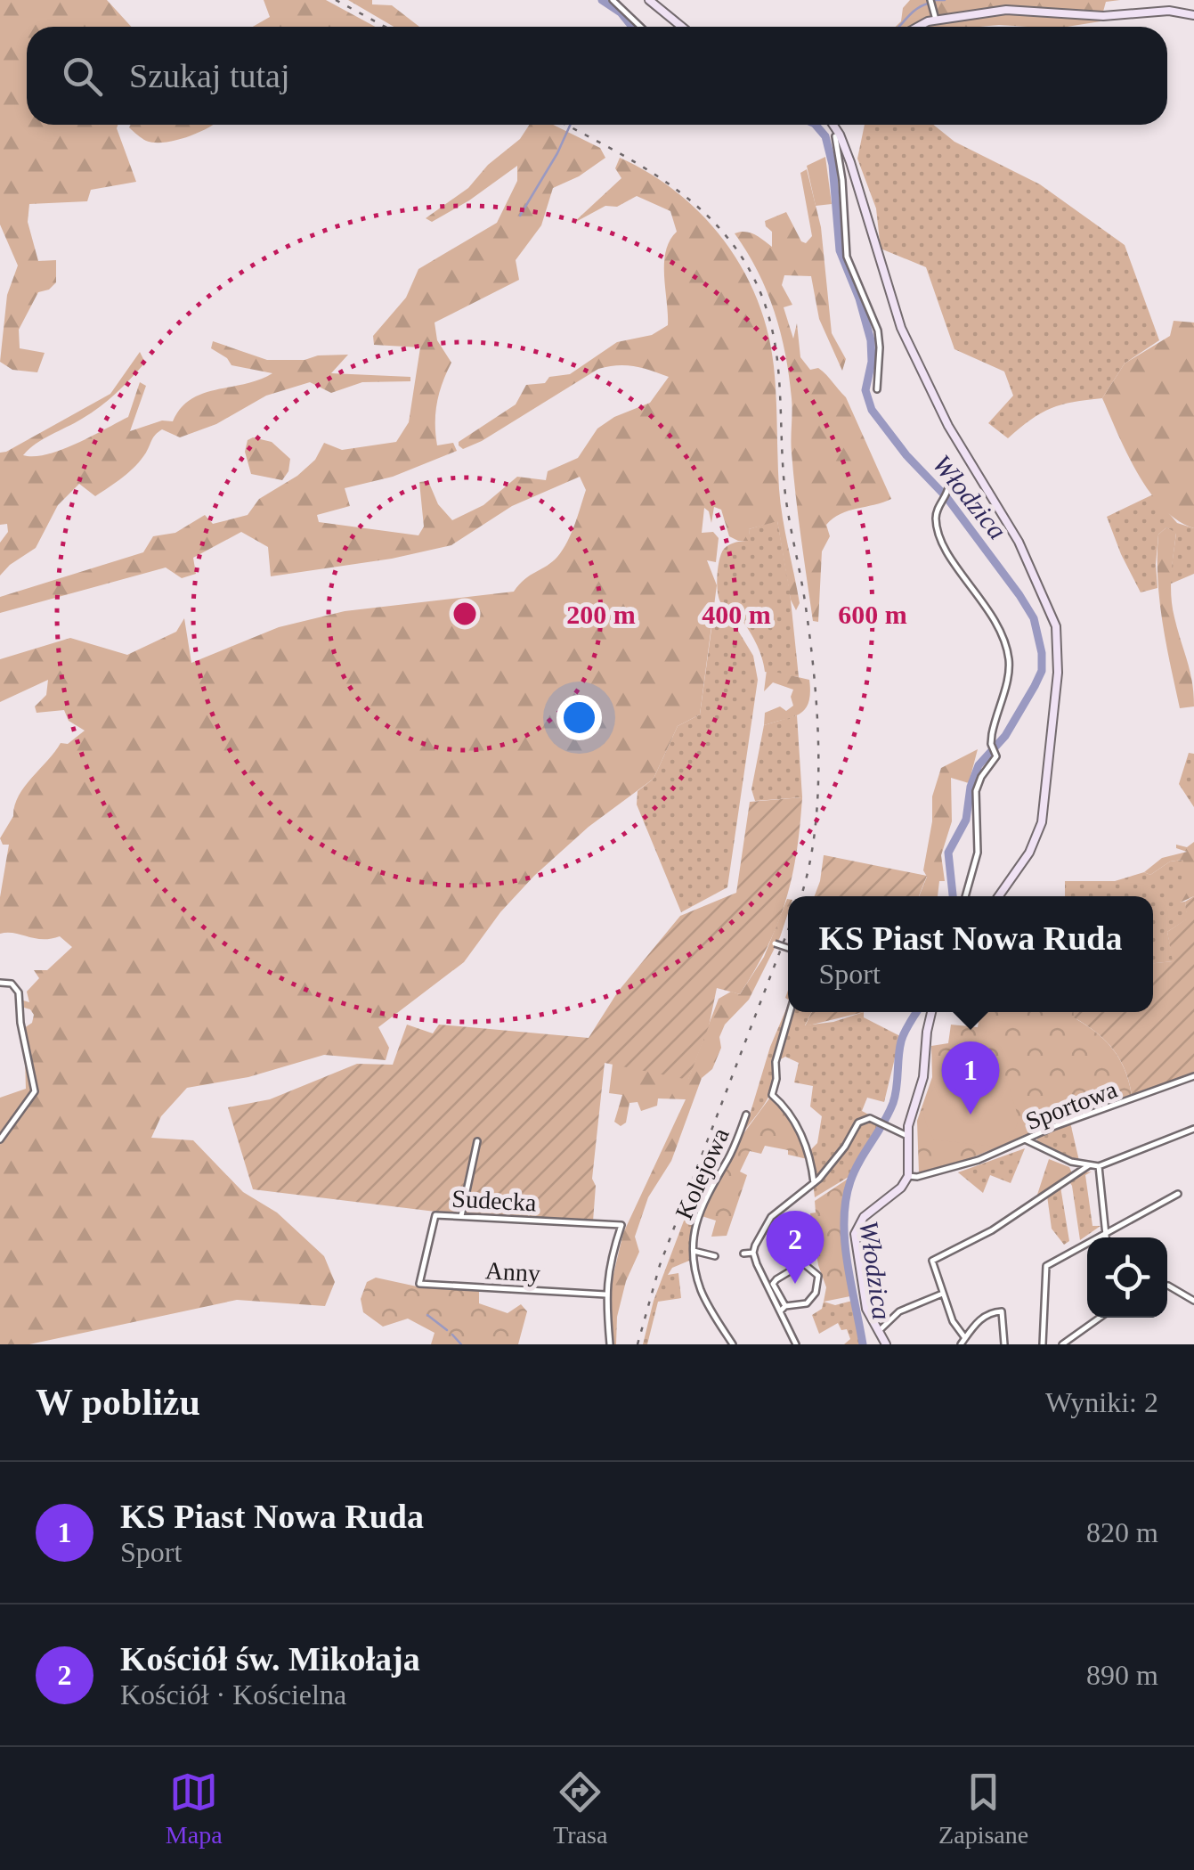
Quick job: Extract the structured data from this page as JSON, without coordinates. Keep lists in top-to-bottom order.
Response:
{
  "streets": {
    "street": [
      "Sportowa",
      "Kolejowa",
      "Sudecka",
      "Anny"
    ]
  },
  "crossings": [
    ["Sudecka", "Anny"]
  ],
  "water": ["Włodzica"],
  "page": {
    "search": "Szukaj tutaj",
    "popup": ["KS Piast Nowa Ruda", "Sport"],
    "pins": ["1", "2"],
    "heading": ["W pobliżu", "Wyniki: 2"],
    "list": [
      {
        "mark": "1",
        "name": "KS Piast Nowa Ruda",
        "note": "Sport",
        "value": "820 m"
      },
      {
        "mark": "2",
        "name": "Kościół św. Mikołaja",
        "note": "Kościół · Kościelna",
        "value": "890 m"
      }
    ],
    "nav": ["Mapa", "Trasa", "Zapisane"]
  },
  "rings": ["200 m", "400 m", "600 m"]
}
